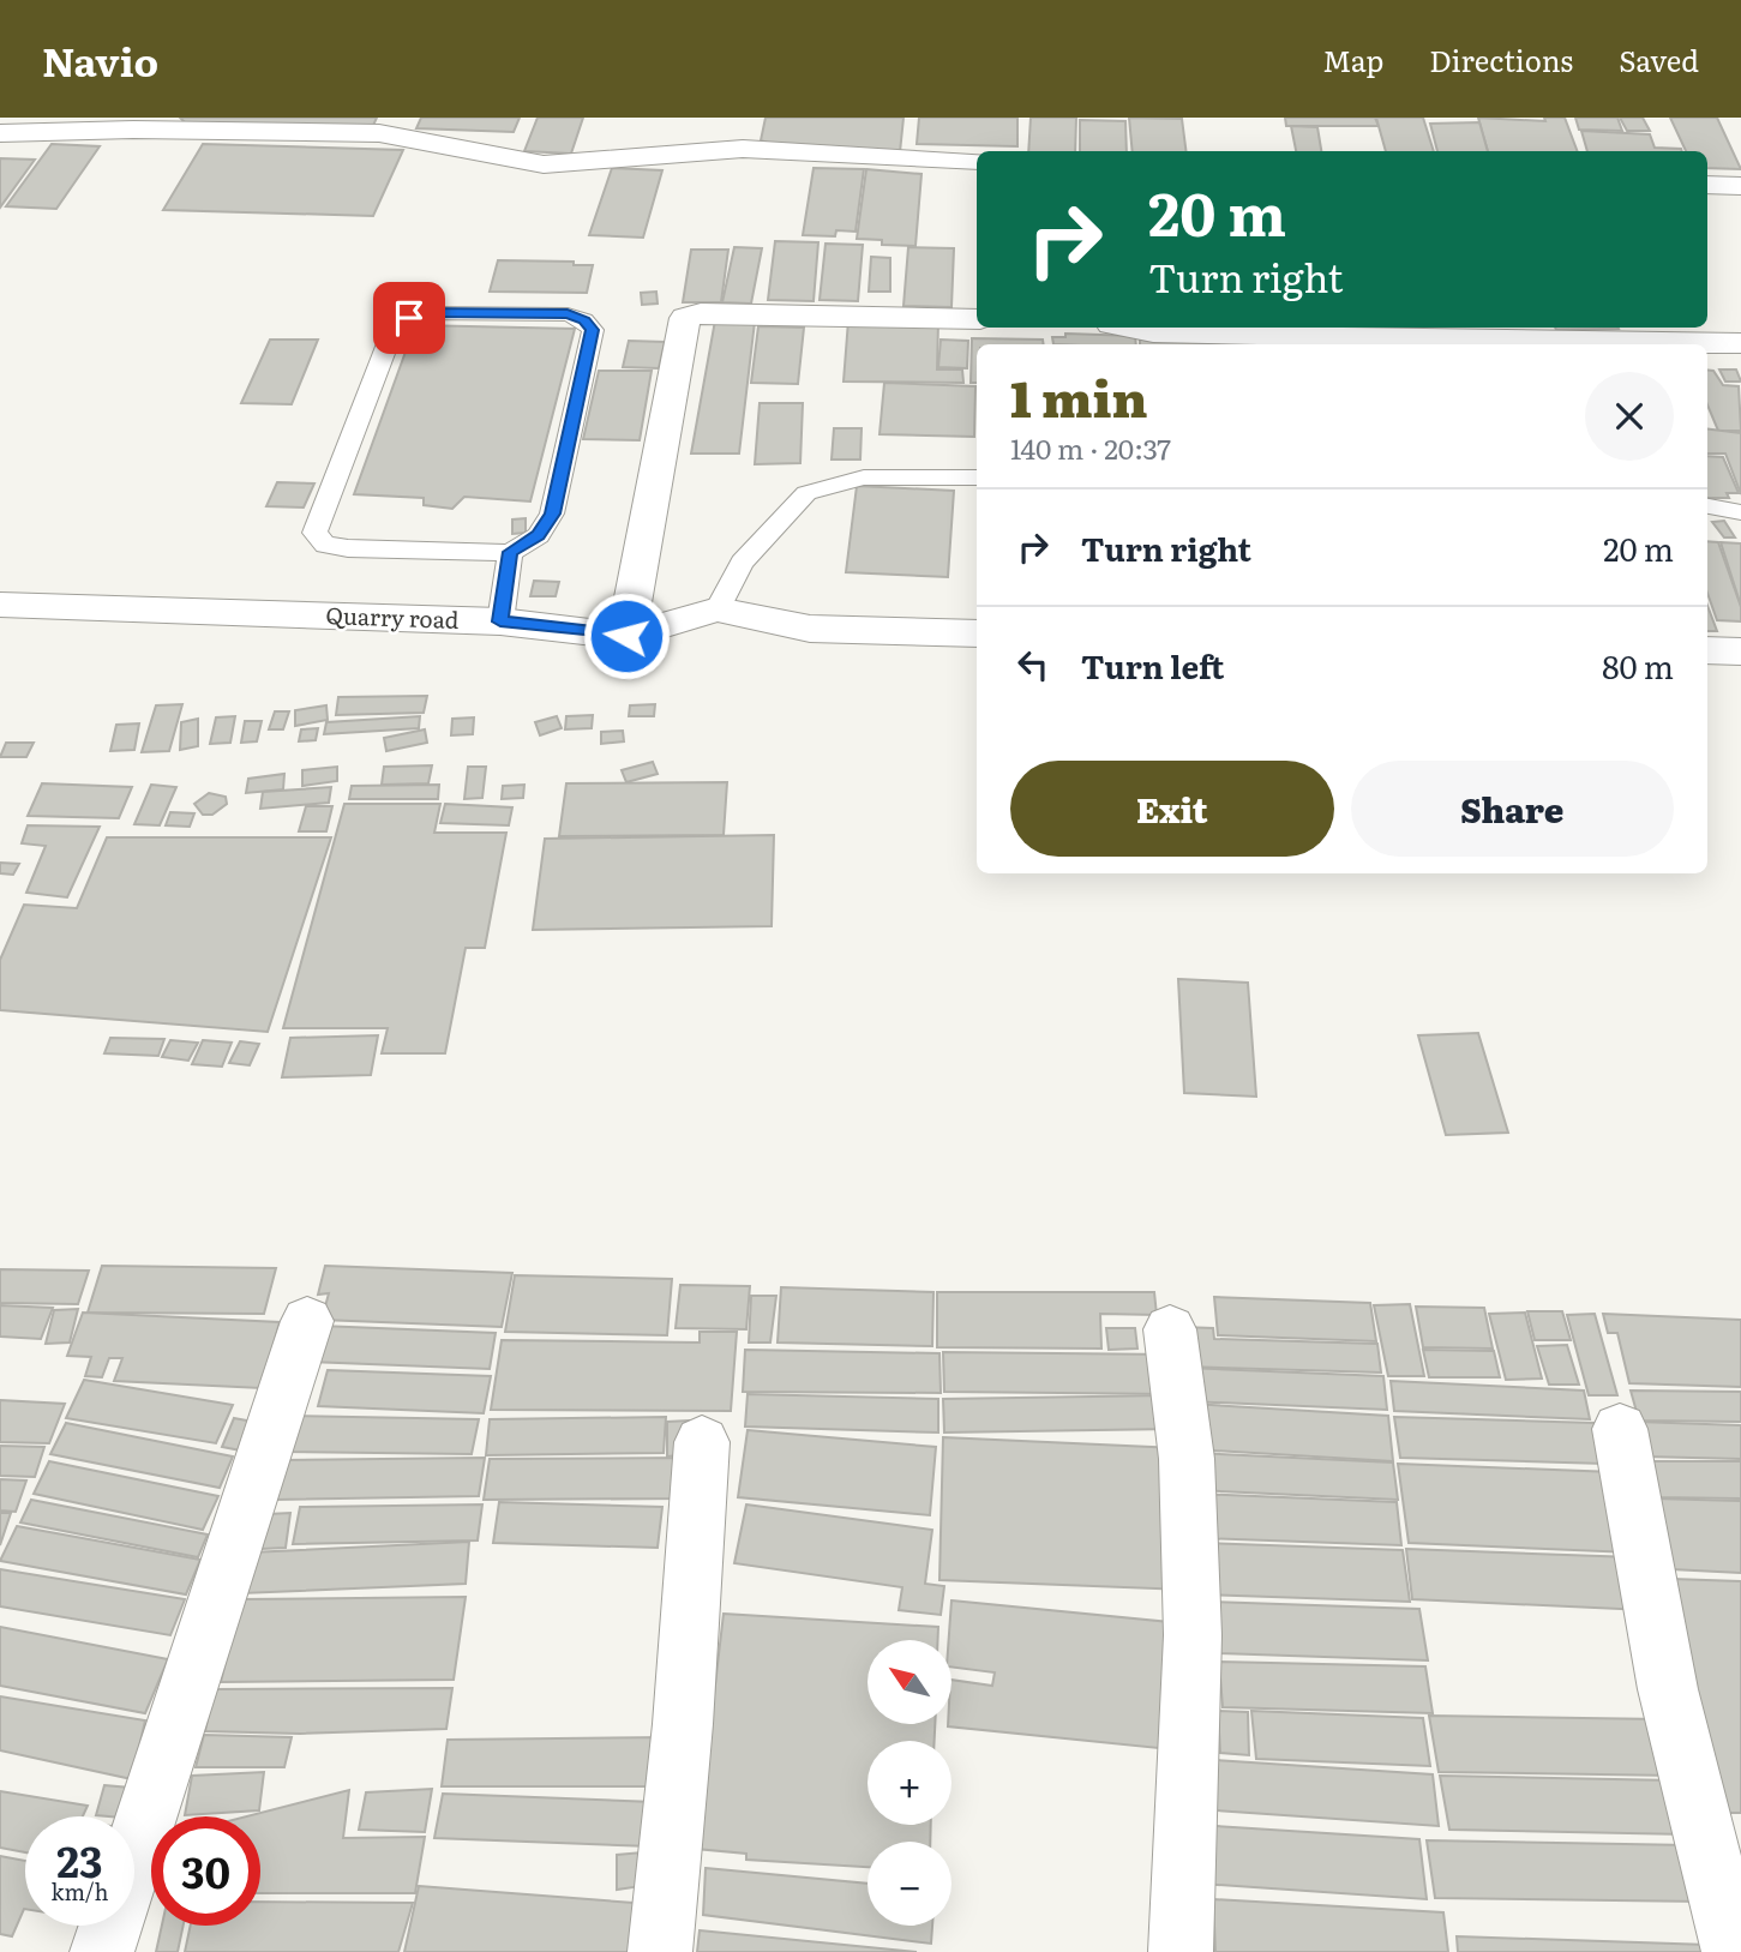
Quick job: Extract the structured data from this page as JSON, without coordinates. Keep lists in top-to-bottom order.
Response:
{
  "streets": {
    "street": ["Quarry road"]
  },
  "north": "top left",
  "page": {
    "header": "Navio",
    "nav": ["Map", "Directions", "Saved"],
    "turn": ["20 m", "Turn right"],
    "heading": ["1 min", "140 m · 20:37"],
    "list": [
      {
        "name": "Turn right",
        "value": "20 m"
      },
      {
        "name": "Turn left",
        "value": "80 m"
      }
    ],
    "buttons": ["Exit", "Share"],
    "map_buttons": ["+", "−"],
    "speed": "23 km/h",
    "limit": "30"
  }
}
